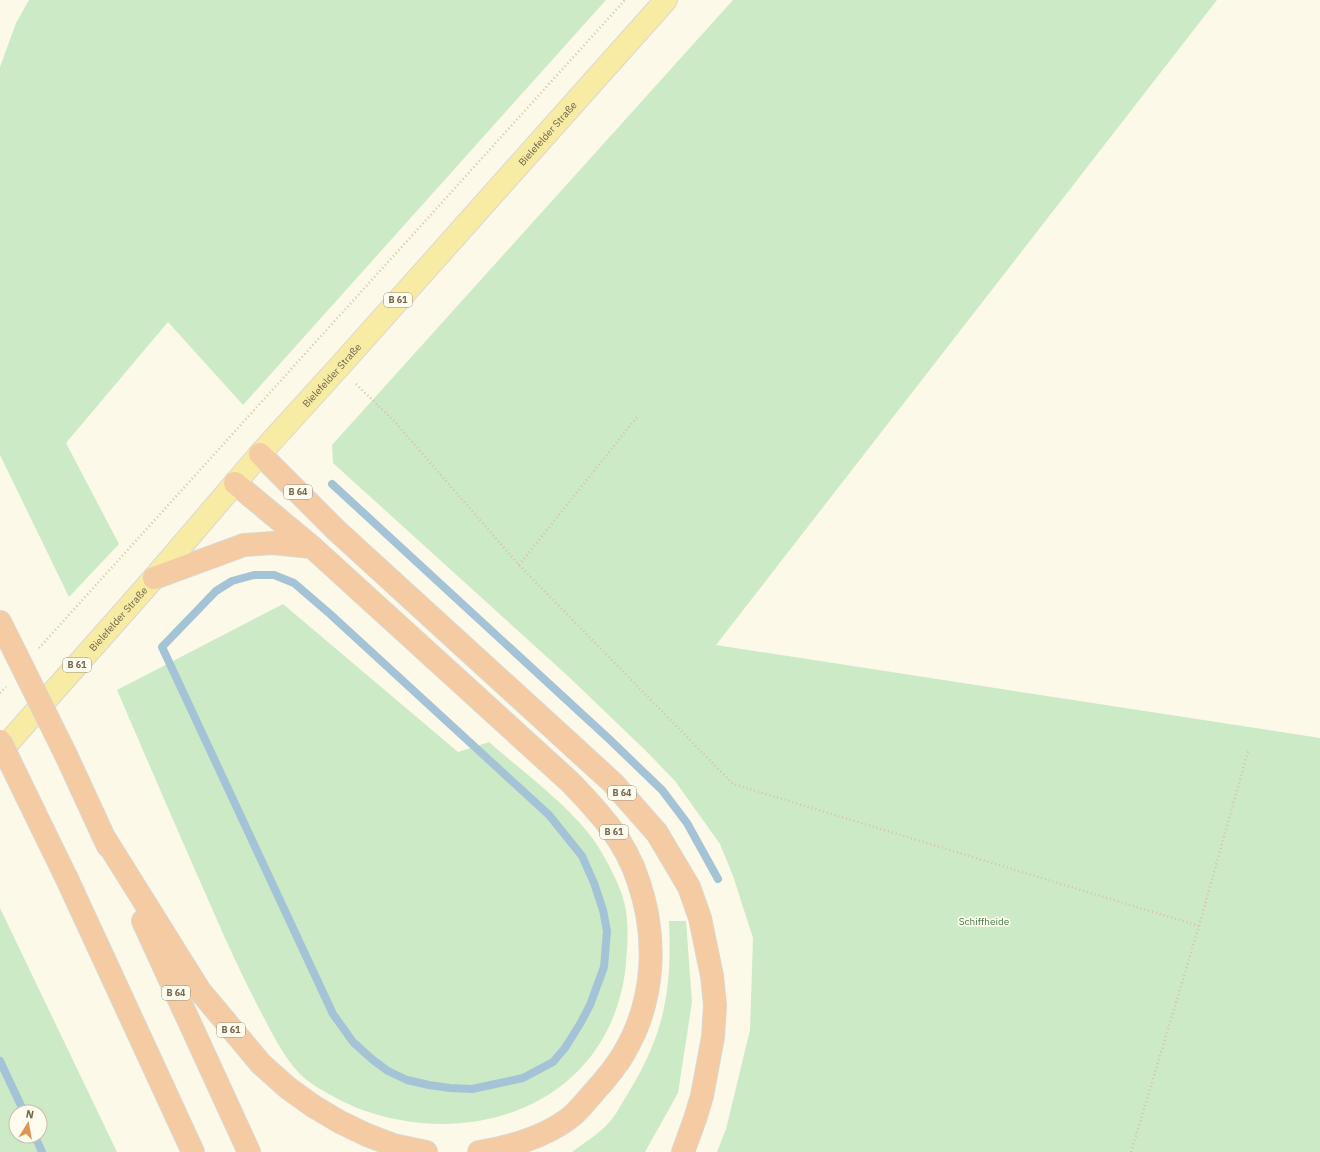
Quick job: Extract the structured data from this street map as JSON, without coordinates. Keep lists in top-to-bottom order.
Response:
{
  "streets": {
    "highway": ["B 61", "B 64"],
    "main road": ["Bielefelder Straße"]
  },
  "crossings": [
    ["Bielefelder Straße", "B 61"],
    ["Bielefelder Straße", "B 64"],
    ["B 61", "B 64"]
  ],
  "parks": ["Schiffheide"],
  "north": "top"
}
